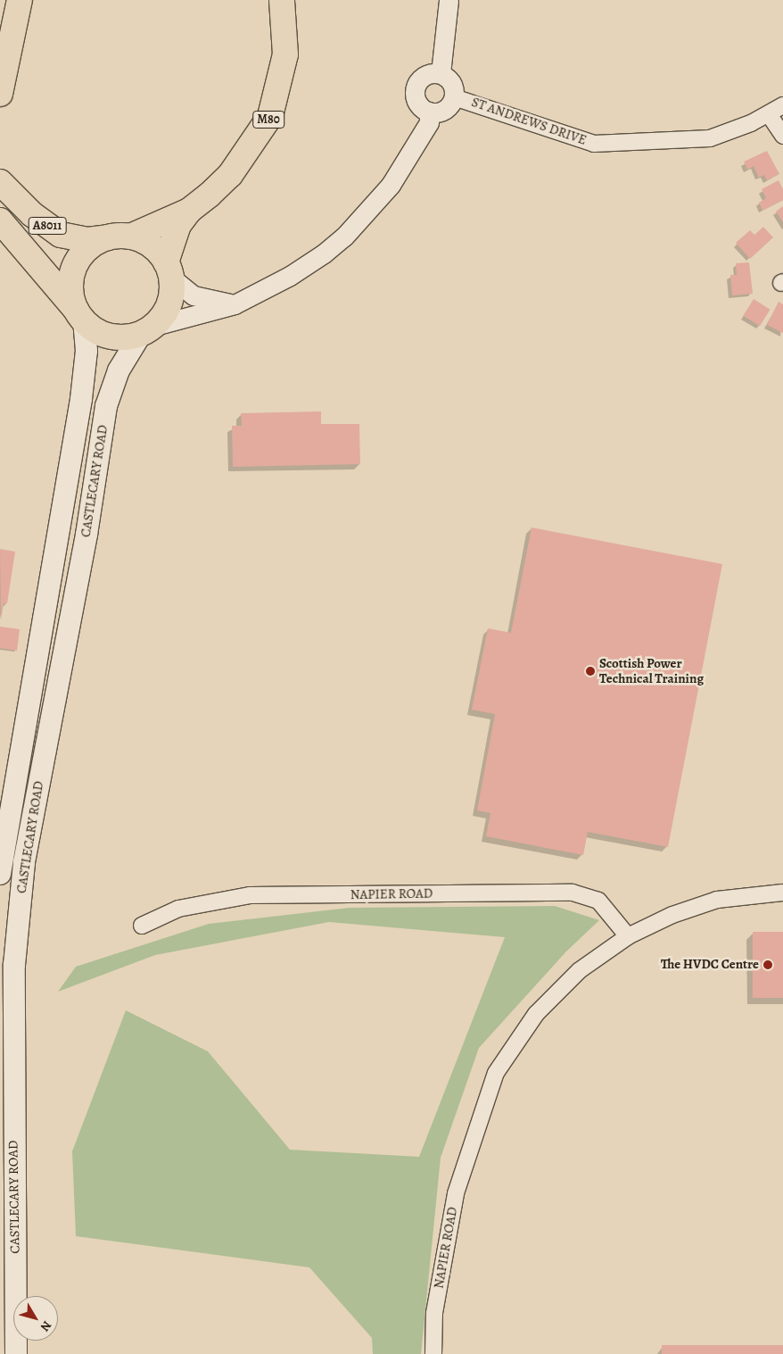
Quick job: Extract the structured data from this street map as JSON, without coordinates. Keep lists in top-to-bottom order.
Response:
{
  "streets": {
    "main road": ["M80", "A8011", "CASTLECARY ROAD"],
    "street": ["ST ANDREWS DRIVE", "NAPIER ROAD"]
  },
  "crossings": [
    ["M80", "A8011"],
    ["M80", "CASTLECARY ROAD"],
    ["A8011", "CASTLECARY ROAD"]
  ],
  "places": ["Scottish Power Technical Training", "The HVDC Centre"],
  "north": "bottom right"
}
